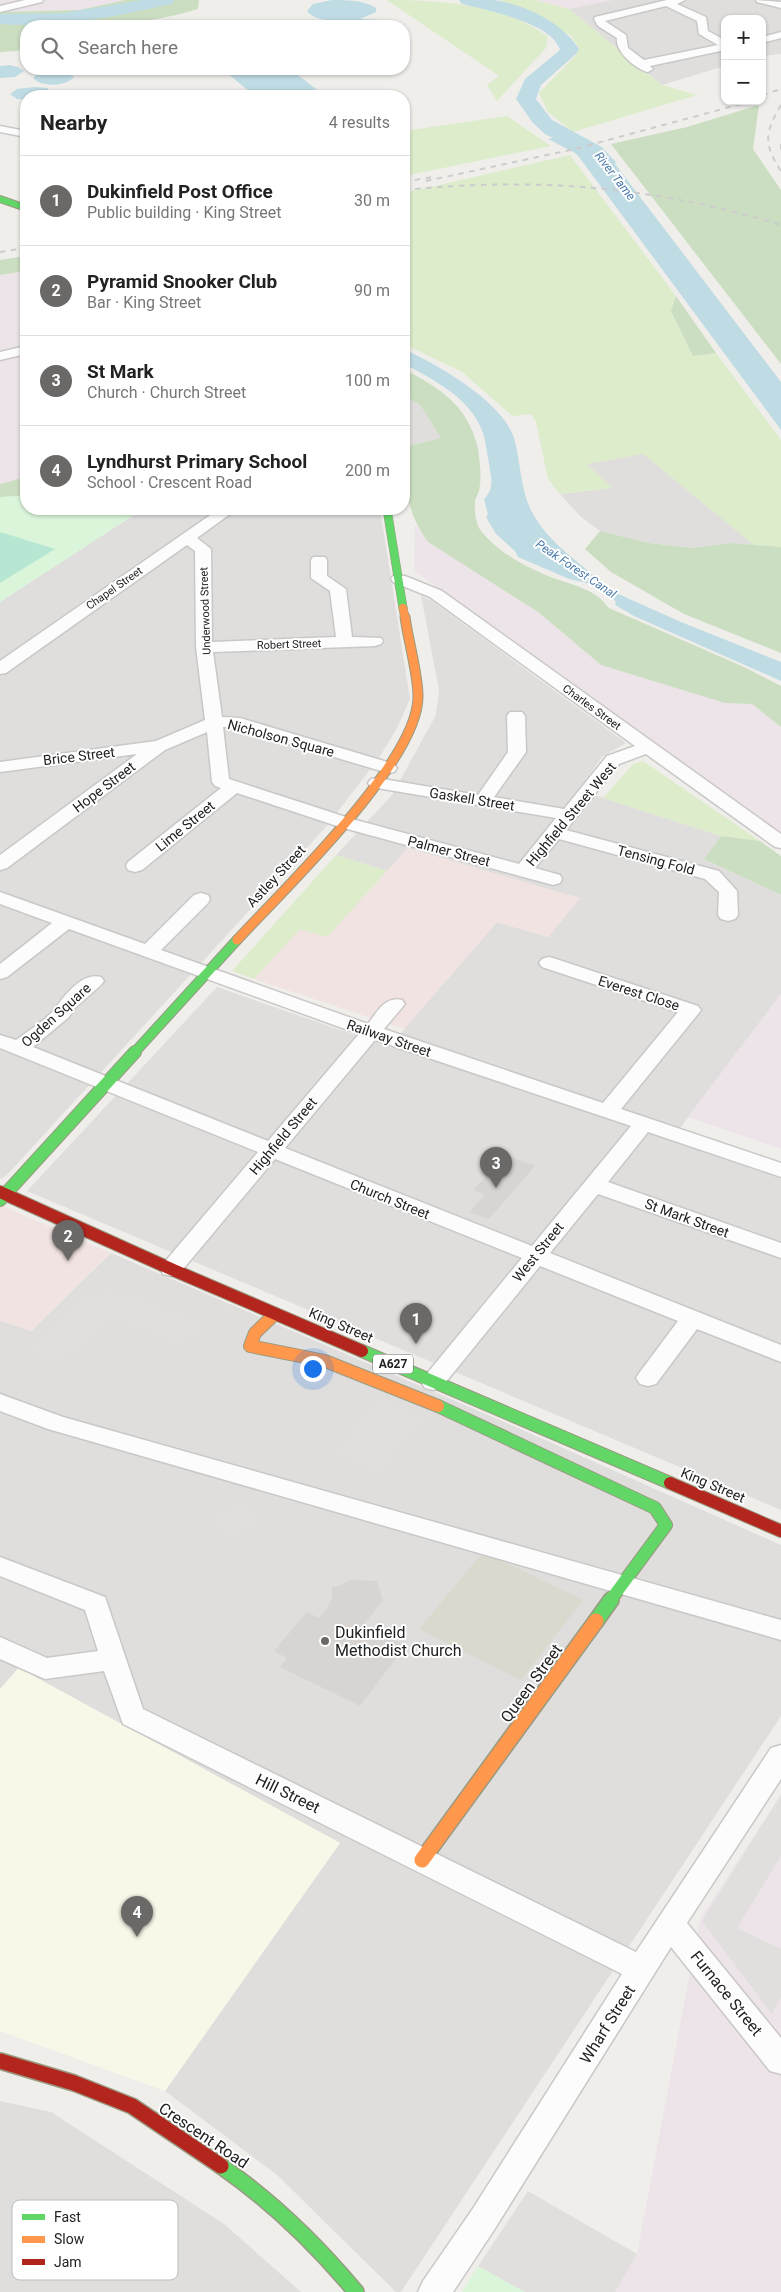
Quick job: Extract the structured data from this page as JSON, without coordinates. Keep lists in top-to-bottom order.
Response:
{
  "streets": {
    "main road": [
      "Astley Street",
      "King Street",
      "A627",
      "Queen Street",
      "Crescent Road"
    ],
    "street": [
      "Chapel Street",
      "Underwood Street",
      "Robert Street",
      "Charles Street",
      "Nicholson Square",
      "Brice Street",
      "Hope Street",
      "Gaskell Street",
      "Highfield Street West",
      "Lime Street",
      "Palmer Street",
      "Tensing Fold",
      "Everest Close",
      "Ogden Square",
      "Railway Street",
      "Highfield Street",
      "Church Street",
      "St Mark Street",
      "West Street",
      "Hill Street",
      "Furnace Street",
      "Wharf Street"
    ]
  },
  "crossings": [
    ["Chapel Street", "Underwood Street"],
    ["Underwood Street", "Robert Street"],
    ["Underwood Street", "Nicholson Square"],
    ["Underwood Street", "Hope Street"],
    ["Charles Street", "Highfield Street West"],
    ["Charles Street", "Astley Street"],
    ["Nicholson Square", "Hope Street"],
    ["Nicholson Square", "Lime Street"],
    ["Nicholson Square", "Palmer Street"],
    ["Nicholson Square", "Astley Street"],
    ["Brice Street", "Hope Street"],
    ["Gaskell Street", "Highfield Street West"],
    ["Gaskell Street", "Astley Street"],
    ["Highfield Street West", "Palmer Street"],
    ["Highfield Street West", "Tensing Fold"],
    ["Palmer Street", "Astley Street"],
    ["Astley Street", "Railway Street"],
    ["Astley Street", "Church Street"],
    ["Astley Street", "King Street"],
    ["Everest Close", "Railway Street"],
    ["Ogden Square", "Church Street"],
    ["Railway Street", "Highfield Street"],
    ["Railway Street", "West Street"],
    ["Highfield Street", "Church Street"],
    ["Highfield Street", "King Street"],
    ["Church Street", "West Street"],
    ["St Mark Street", "West Street"],
    ["West Street", "King Street"],
    ["King Street", "Queen Street"],
    ["Queen Street", "Hill Street"],
    ["Hill Street", "Wharf Street"],
    ["Furnace Street", "Wharf Street"]
  ],
  "water": ["River Tame", "Peak Forest Canal"],
  "places": ["Dukinfield Methodist Church"],
  "legend": ["Fast", "Slow", "Jam"],
  "page": {
    "map_buttons": ["+", "−"],
    "search": "Search here",
    "heading": ["Nearby", "4 results"],
    "list": [
      {
        "mark": "1",
        "name": "Dukinfield Post Office",
        "note": "Public building · King Street",
        "value": "30 m"
      },
      {
        "mark": "2",
        "name": "Pyramid Snooker Club",
        "note": "Bar · King Street",
        "value": "90 m"
      },
      {
        "mark": "3",
        "name": "St Mark",
        "note": "Church · Church Street",
        "value": "100 m"
      },
      {
        "mark": "4",
        "name": "Lyndhurst Primary School",
        "note": "School · Crescent Road",
        "value": "200 m"
      }
    ],
    "pins": [
      "3",
      "2",
      "1",
      "4"
    ]
  }
}
